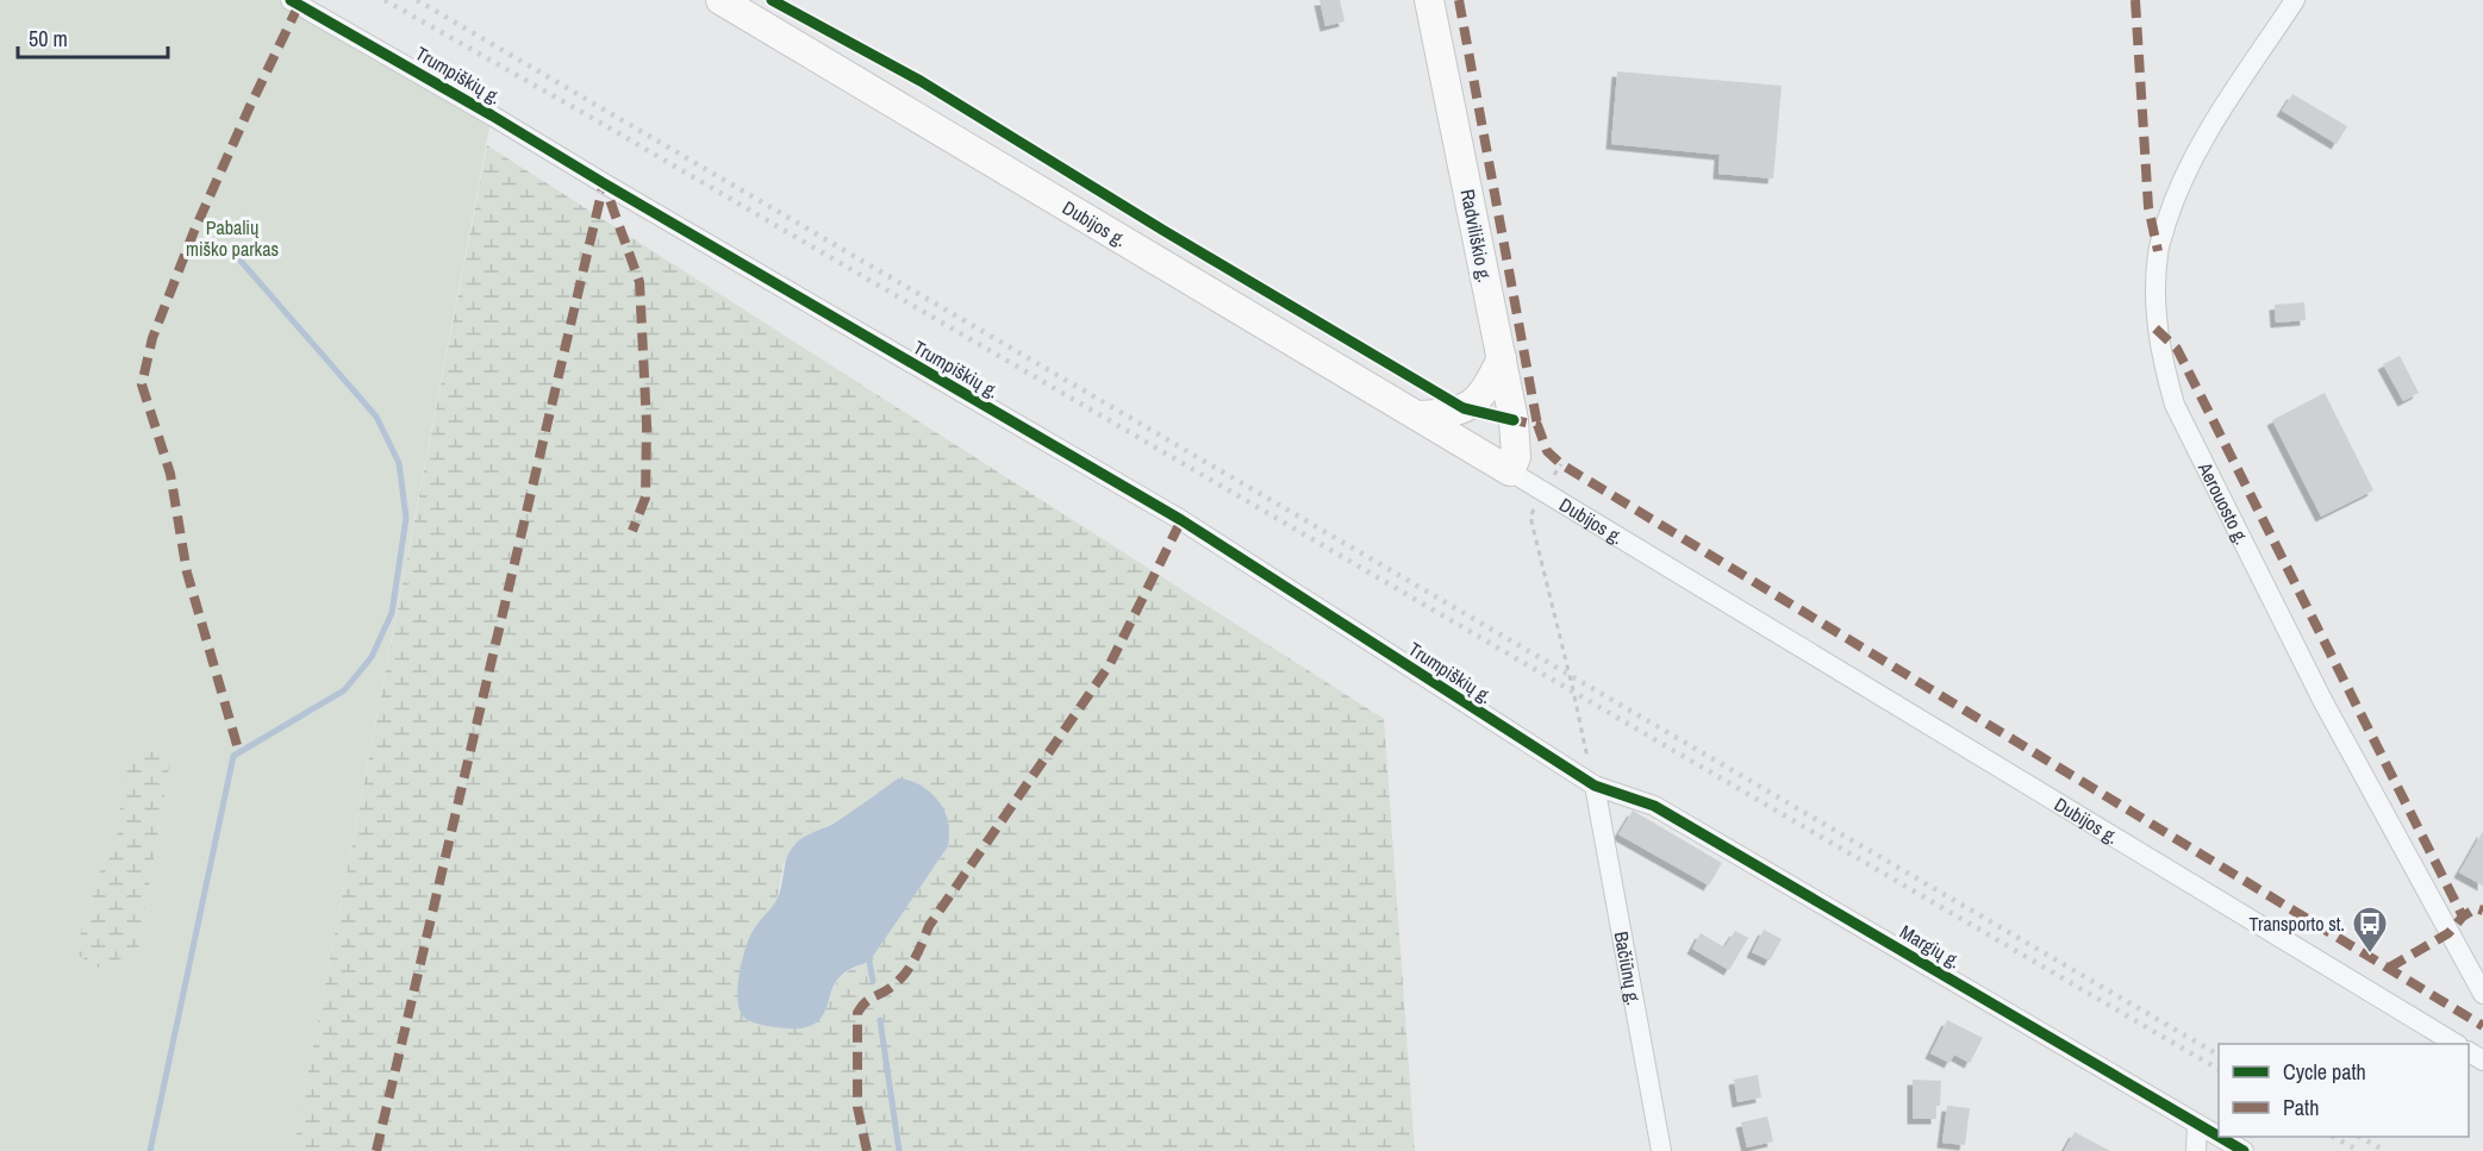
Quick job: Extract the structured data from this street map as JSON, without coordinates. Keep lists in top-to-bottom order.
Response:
{
  "streets": {
    "main road": ["Dubijos g.", "Radviliškio g."],
    "street": [
      "Trumpiškių g.",
      "Aerouosto g.",
      "Margių g.",
      "Bačiūnų g."
    ]
  },
  "crossings": [
    ["Trumpiškių g.", "Margių g."],
    ["Trumpiškių g.", "Bačiūnų g."],
    ["Dubijos g.", "Radviliškio g."],
    ["Margių g.", "Bačiūnų g."]
  ],
  "parks": ["Pabalių miško parkas"],
  "places": {
    "bus stop": ["Transporto st."]
  },
  "legend": ["Cycle path", "Path"],
  "scale_bar": "50 m"
}
